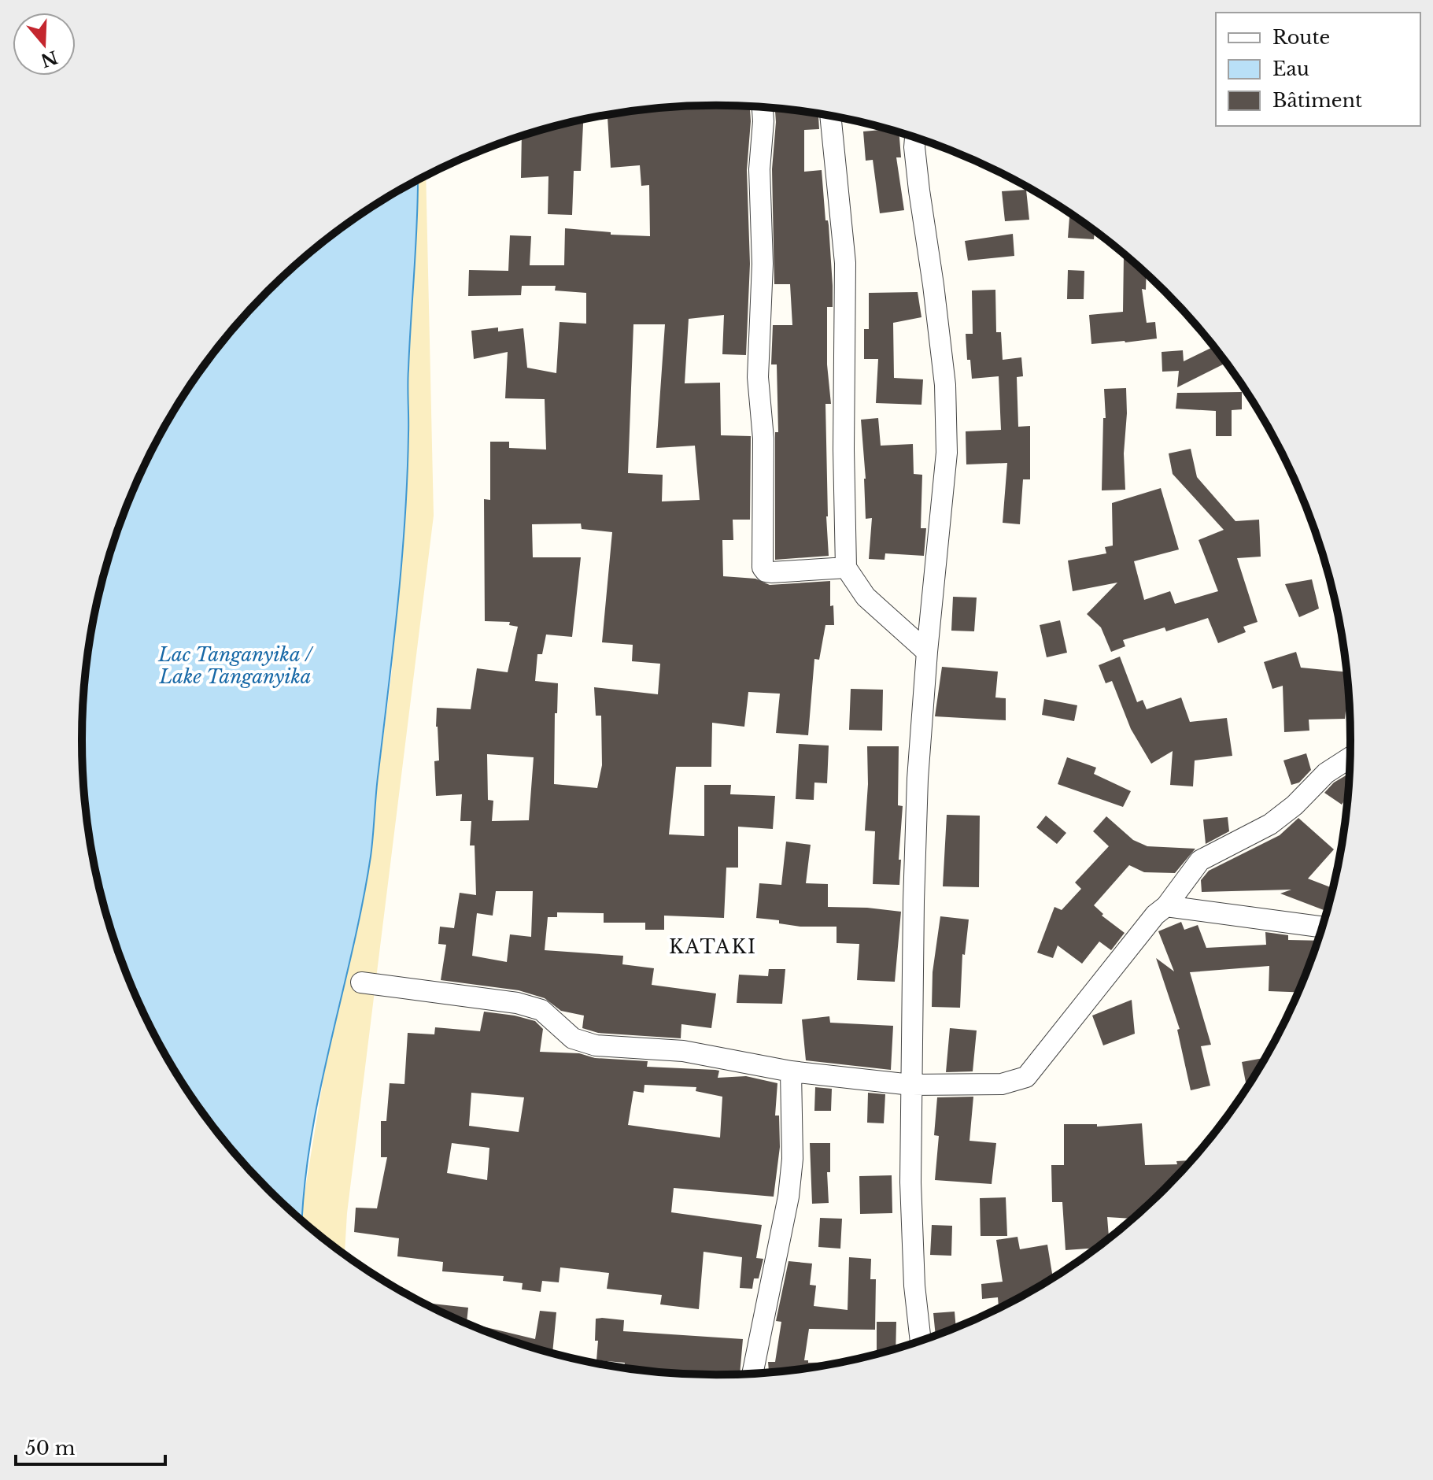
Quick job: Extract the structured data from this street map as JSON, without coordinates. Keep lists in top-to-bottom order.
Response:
{
  "districts": ["KATAKI"],
  "water": ["Lac Tanganyika / Lake Tanganyika"],
  "legend": ["Route", "Eau", "Bâtiment"],
  "scale_bar": "50 m",
  "north": "bottom"
}
